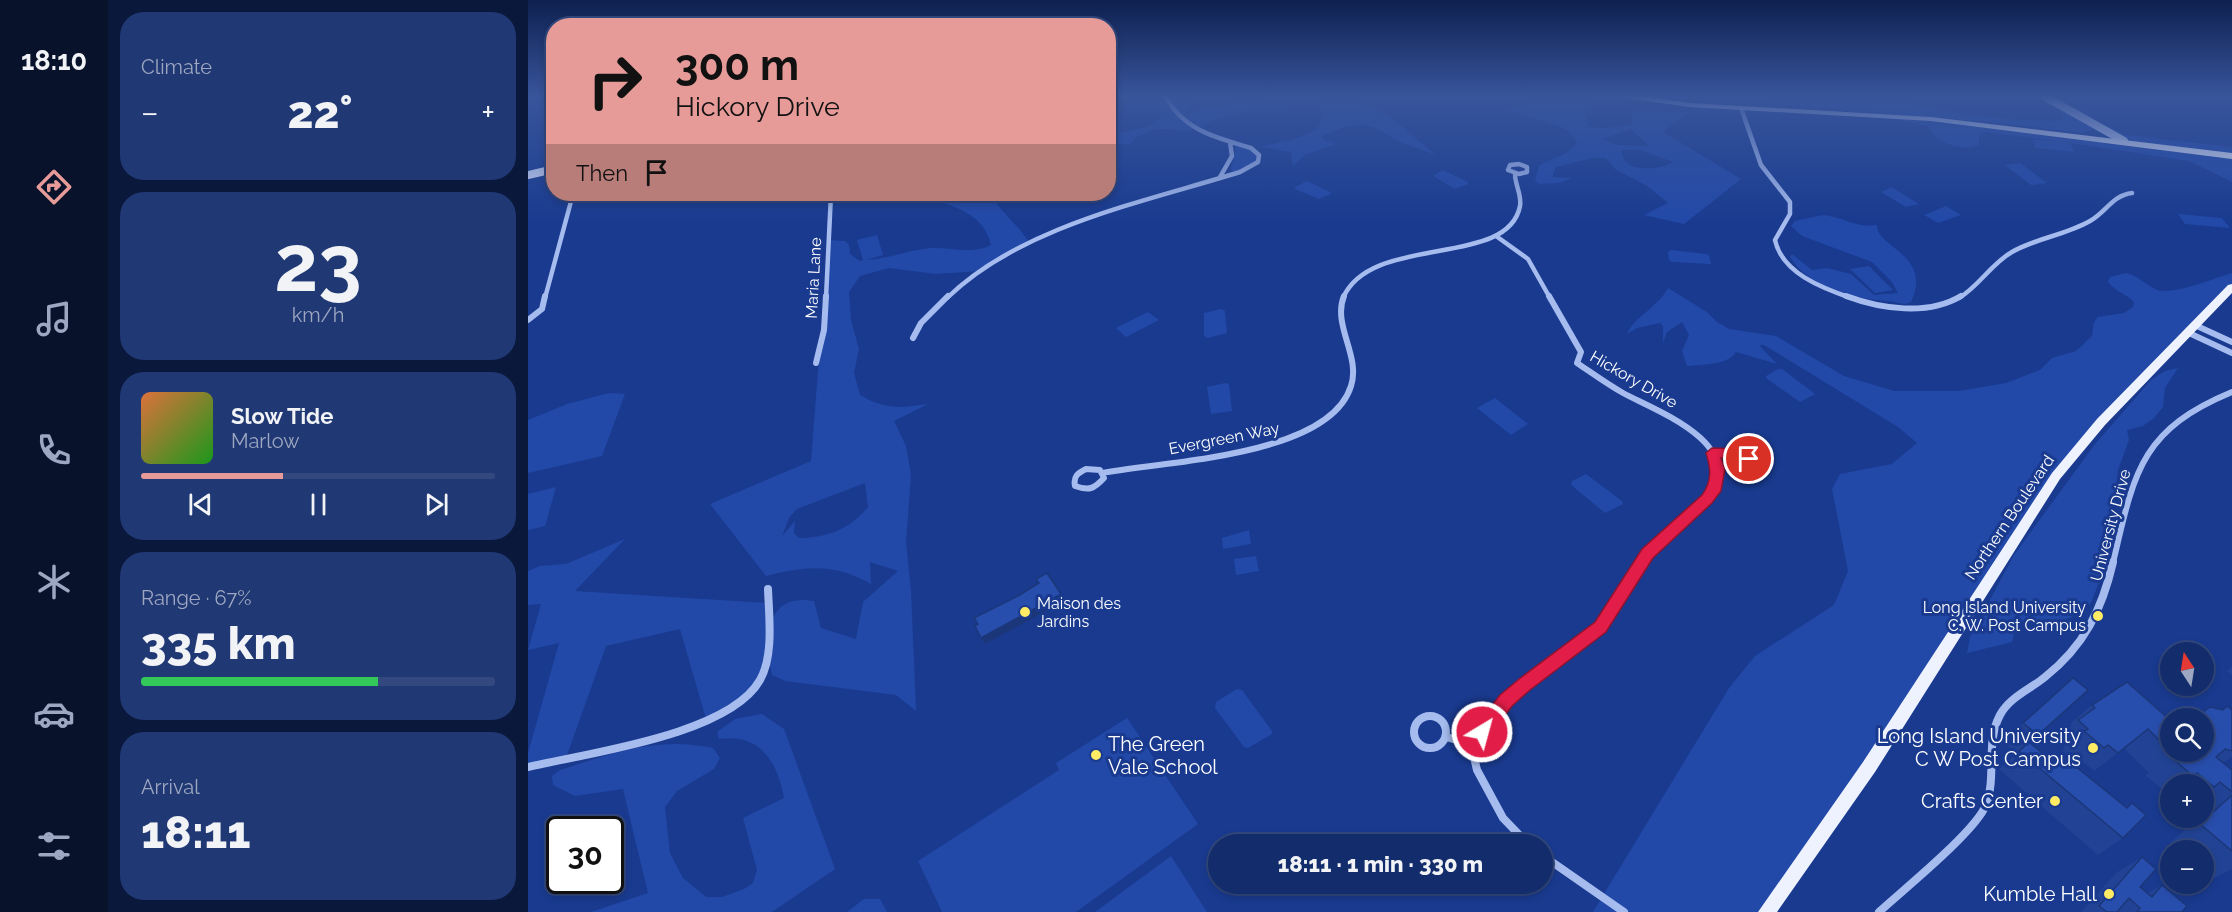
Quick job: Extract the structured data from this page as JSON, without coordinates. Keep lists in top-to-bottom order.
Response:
{
  "streets": {
    "main road": ["Northern Boulevard"],
    "street": [
      "Maria Lane",
      "Hickory Drive",
      "Evergreen Way",
      "University Drive"
    ]
  },
  "crossings": [
    ["Hickory Drive", "Evergreen Way"]
  ],
  "places": [
    "Maison des Jardins",
    "Long Island University C. W. Post Campus",
    "Long Island University C W Post Campus",
    "The Green Vale School",
    "Crafts Center",
    "Kumble Hall"
  ],
  "north": "top",
  "page": {
    "tabs": "18:10",
    "tile": [
      "Climate",
      ["23", "km/h"],
      ["Range · 67%", "335 km"],
      ["Arrival", "18:11"]
    ],
    "turn": ["300 m", "Hickory Drive"],
    "heat": ["−", "22°", "+"],
    "then": "Then",
    "song": ["Slow Tide", "Marlow"],
    "map_buttons": ["+", "−"],
    "limit": "30",
    "trip": "18:11 · 1 min · 330 m"
  }
}
